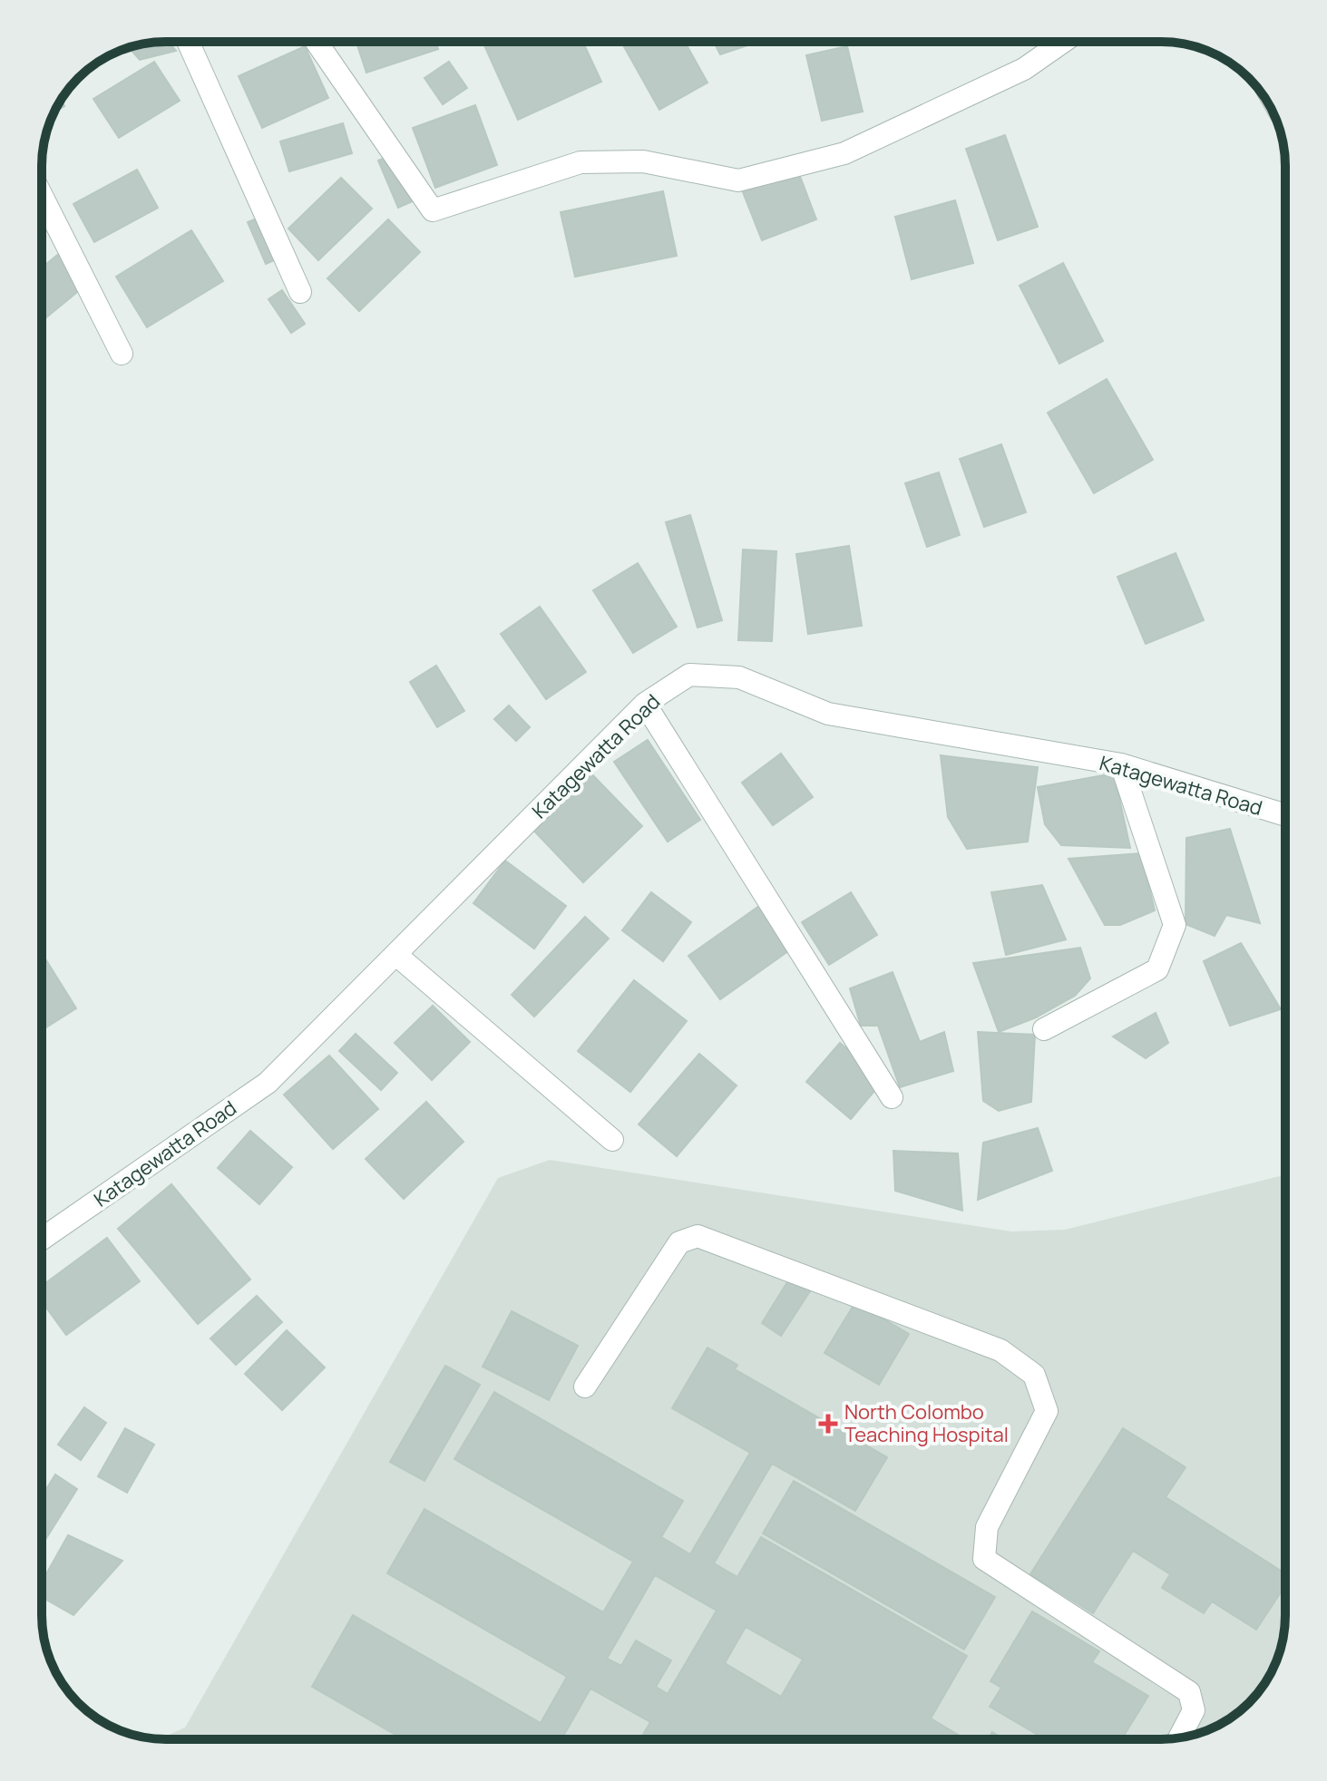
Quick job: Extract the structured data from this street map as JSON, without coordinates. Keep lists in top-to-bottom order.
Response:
{
  "streets": {
    "street": ["Katagewatta Road"]
  },
  "places": {
    "health": ["North Colombo Teaching Hospital"]
  }
}
